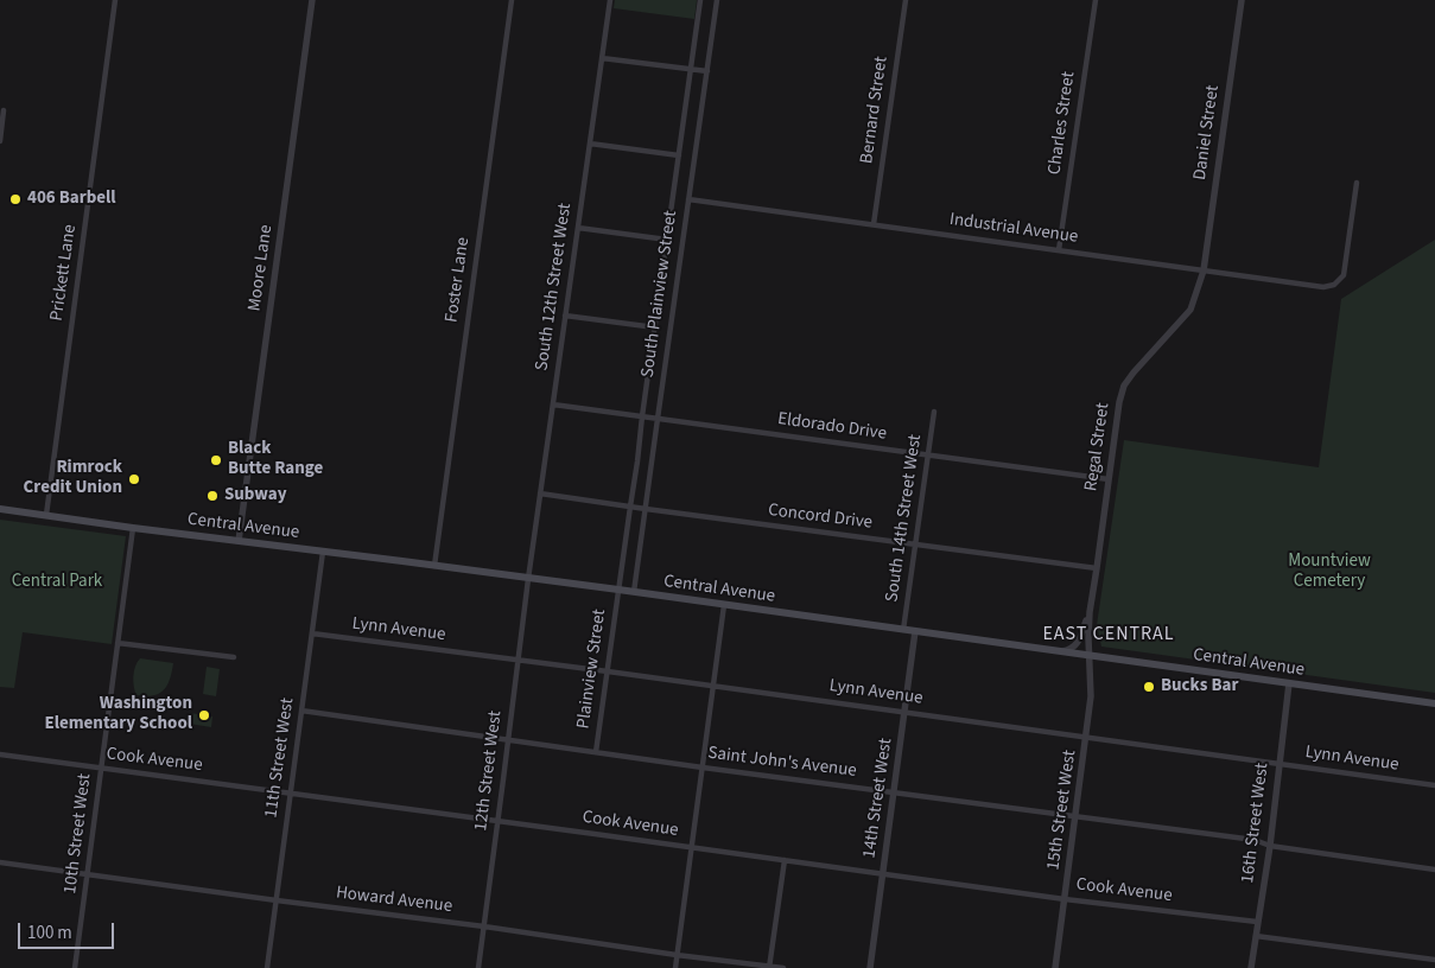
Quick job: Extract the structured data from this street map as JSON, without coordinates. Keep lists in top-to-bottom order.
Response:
{
  "streets": {
    "main road": ["Central Avenue"],
    "street": [
      "Bernard Street",
      "Charles Street",
      "Daniel Street",
      "Industrial Avenue",
      "Moore Lane",
      "Prickett Lane",
      "Foster Lane",
      "South 12th Street West",
      "South Plainview Street",
      "Eldorado Drive",
      "Regal Street",
      "Concord Drive",
      "South 14th Street West",
      "Lynn Avenue",
      "Plainview Street",
      "11th Street West",
      "Cook Avenue",
      "Saint John's Avenue",
      "12th Street West",
      "14th Street West",
      "15th Street West",
      "16th Street West",
      "10th Street West",
      "Howard Avenue"
    ]
  },
  "crossings": [
    ["Bernard Street", "Industrial Avenue"],
    ["Charles Street", "Industrial Avenue"],
    ["Daniel Street", "Industrial Avenue"],
    ["Daniel Street", "Regal Street"],
    ["Industrial Avenue", "South Plainview Street"],
    ["Industrial Avenue", "Regal Street"],
    ["Moore Lane", "Central Avenue"],
    ["Prickett Lane", "Central Avenue"],
    ["Foster Lane", "Central Avenue"],
    ["South 12th Street West", "Eldorado Drive"],
    ["South 12th Street West", "Concord Drive"],
    ["South 12th Street West", "Central Avenue"],
    ["South 12th Street West", "12th Street West"],
    ["South Plainview Street", "Eldorado Drive"],
    ["South Plainview Street", "Concord Drive"],
    ["South Plainview Street", "Central Avenue"],
    ["South Plainview Street", "Plainview Street"],
    ["Eldorado Drive", "Regal Street"],
    ["Eldorado Drive", "South 14th Street West"],
    ["Regal Street", "Concord Drive"],
    ["Regal Street", "Central Avenue"],
    ["Regal Street", "15th Street West"],
    ["Concord Drive", "South 14th Street West"],
    ["South 14th Street West", "Central Avenue"],
    ["Central Avenue", "Plainview Street"],
    ["Central Avenue", "11th Street West"],
    ["Central Avenue", "12th Street West"],
    ["Central Avenue", "14th Street West"],
    ["Central Avenue", "15th Street West"],
    ["Central Avenue", "16th Street West"],
    ["Central Avenue", "10th Street West"],
    ["Lynn Avenue", "Plainview Street"],
    ["Lynn Avenue", "11th Street West"],
    ["Lynn Avenue", "12th Street West"],
    ["Lynn Avenue", "14th Street West"],
    ["Lynn Avenue", "15th Street West"],
    ["Lynn Avenue", "16th Street West"],
    ["Plainview Street", "Saint John's Avenue"],
    ["11th Street West", "Cook Avenue"],
    ["11th Street West", "Saint John's Avenue"],
    ["11th Street West", "Howard Avenue"],
    ["Cook Avenue", "12th Street West"],
    ["Cook Avenue", "14th Street West"],
    ["Cook Avenue", "15th Street West"],
    ["Cook Avenue", "16th Street West"],
    ["Cook Avenue", "10th Street West"],
    ["Saint John's Avenue", "12th Street West"],
    ["Saint John's Avenue", "14th Street West"],
    ["Saint John's Avenue", "15th Street West"],
    ["Saint John's Avenue", "16th Street West"],
    ["12th Street West", "Howard Avenue"],
    ["10th Street West", "Howard Avenue"]
  ],
  "districts": ["EAST CENTRAL"],
  "parks": ["Mountview Cemetery", "Central Park"],
  "places": [
    "406 Barbell",
    "Black Butte Range",
    "Rimrock Credit Union",
    "Subway",
    "Bucks Bar",
    "Washington Elementary School"
  ],
  "scale_bar": "100 m"
}
